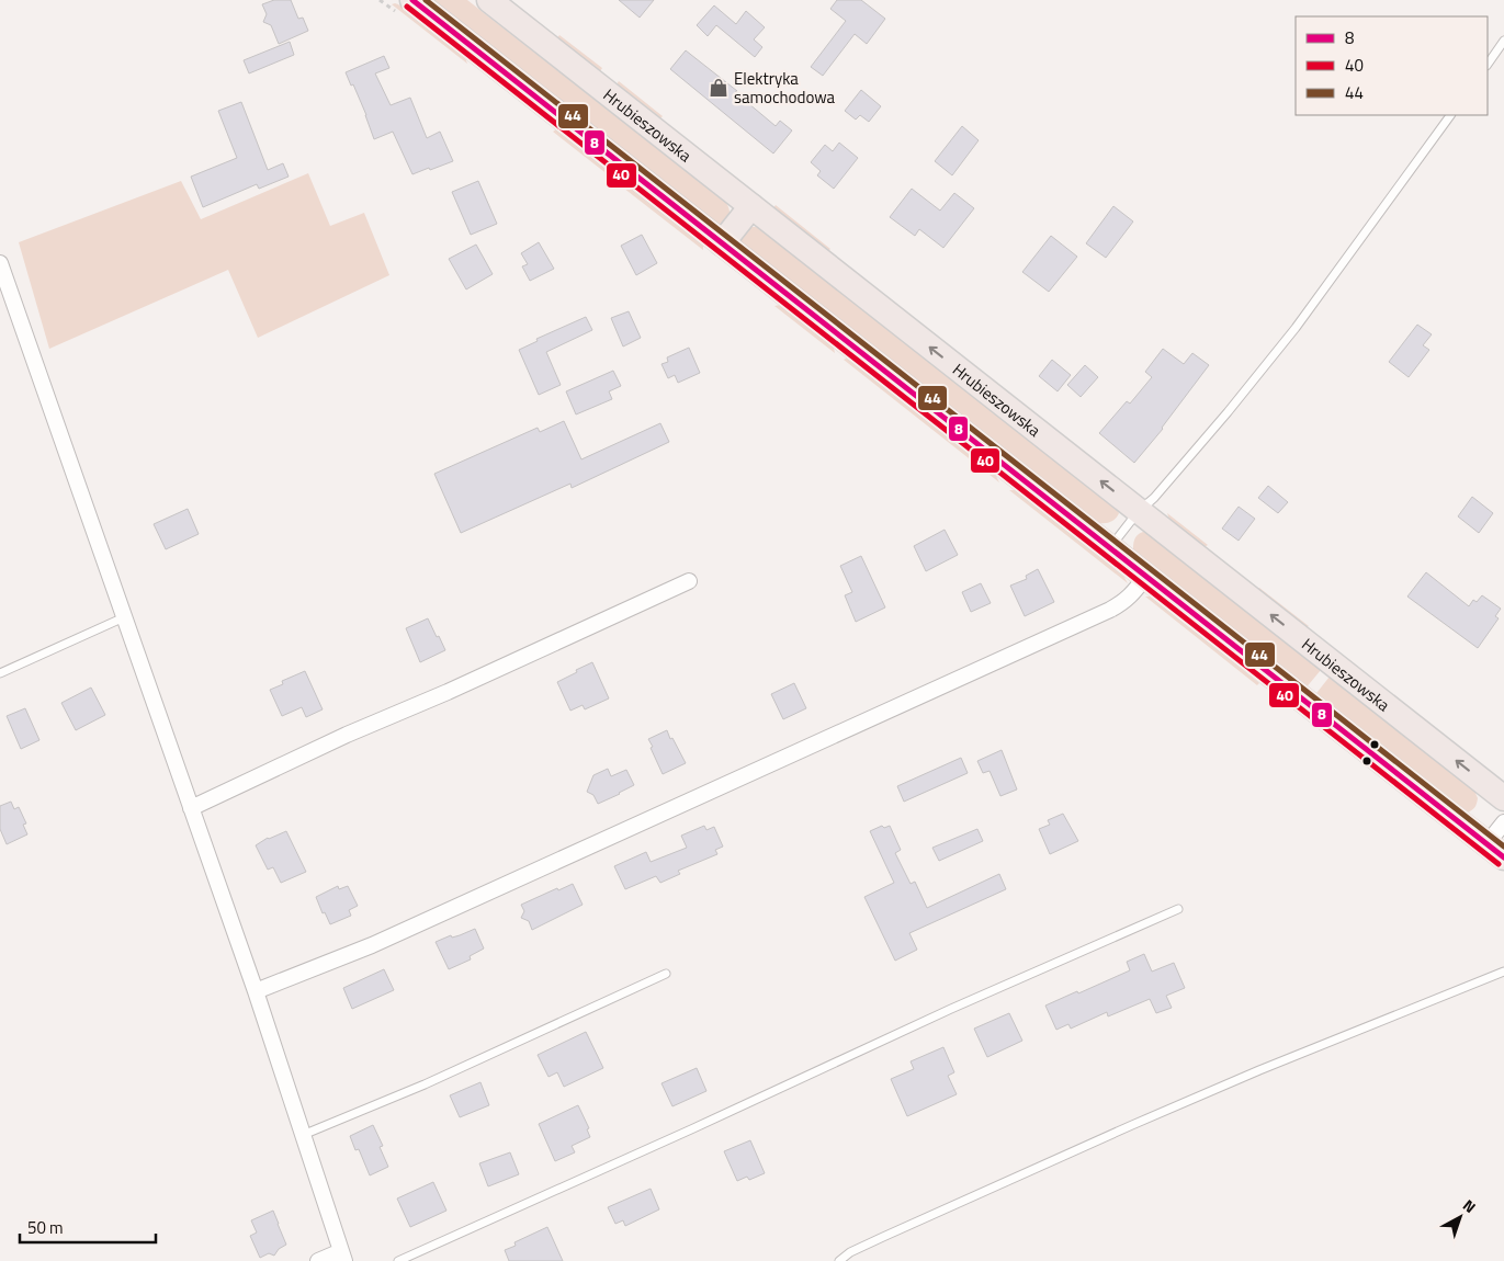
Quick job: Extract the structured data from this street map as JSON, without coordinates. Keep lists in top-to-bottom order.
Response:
{
  "streets": {
    "main road": ["Hrubieszowska"]
  },
  "places": {
    "shop": ["Elektryka samochodowa"]
  },
  "lines": ["transit line 8", "transit line 44", "transit line 40"],
  "legend": ["8", "40", "44"],
  "scale_bar": "50 m",
  "north": "top right"
}
